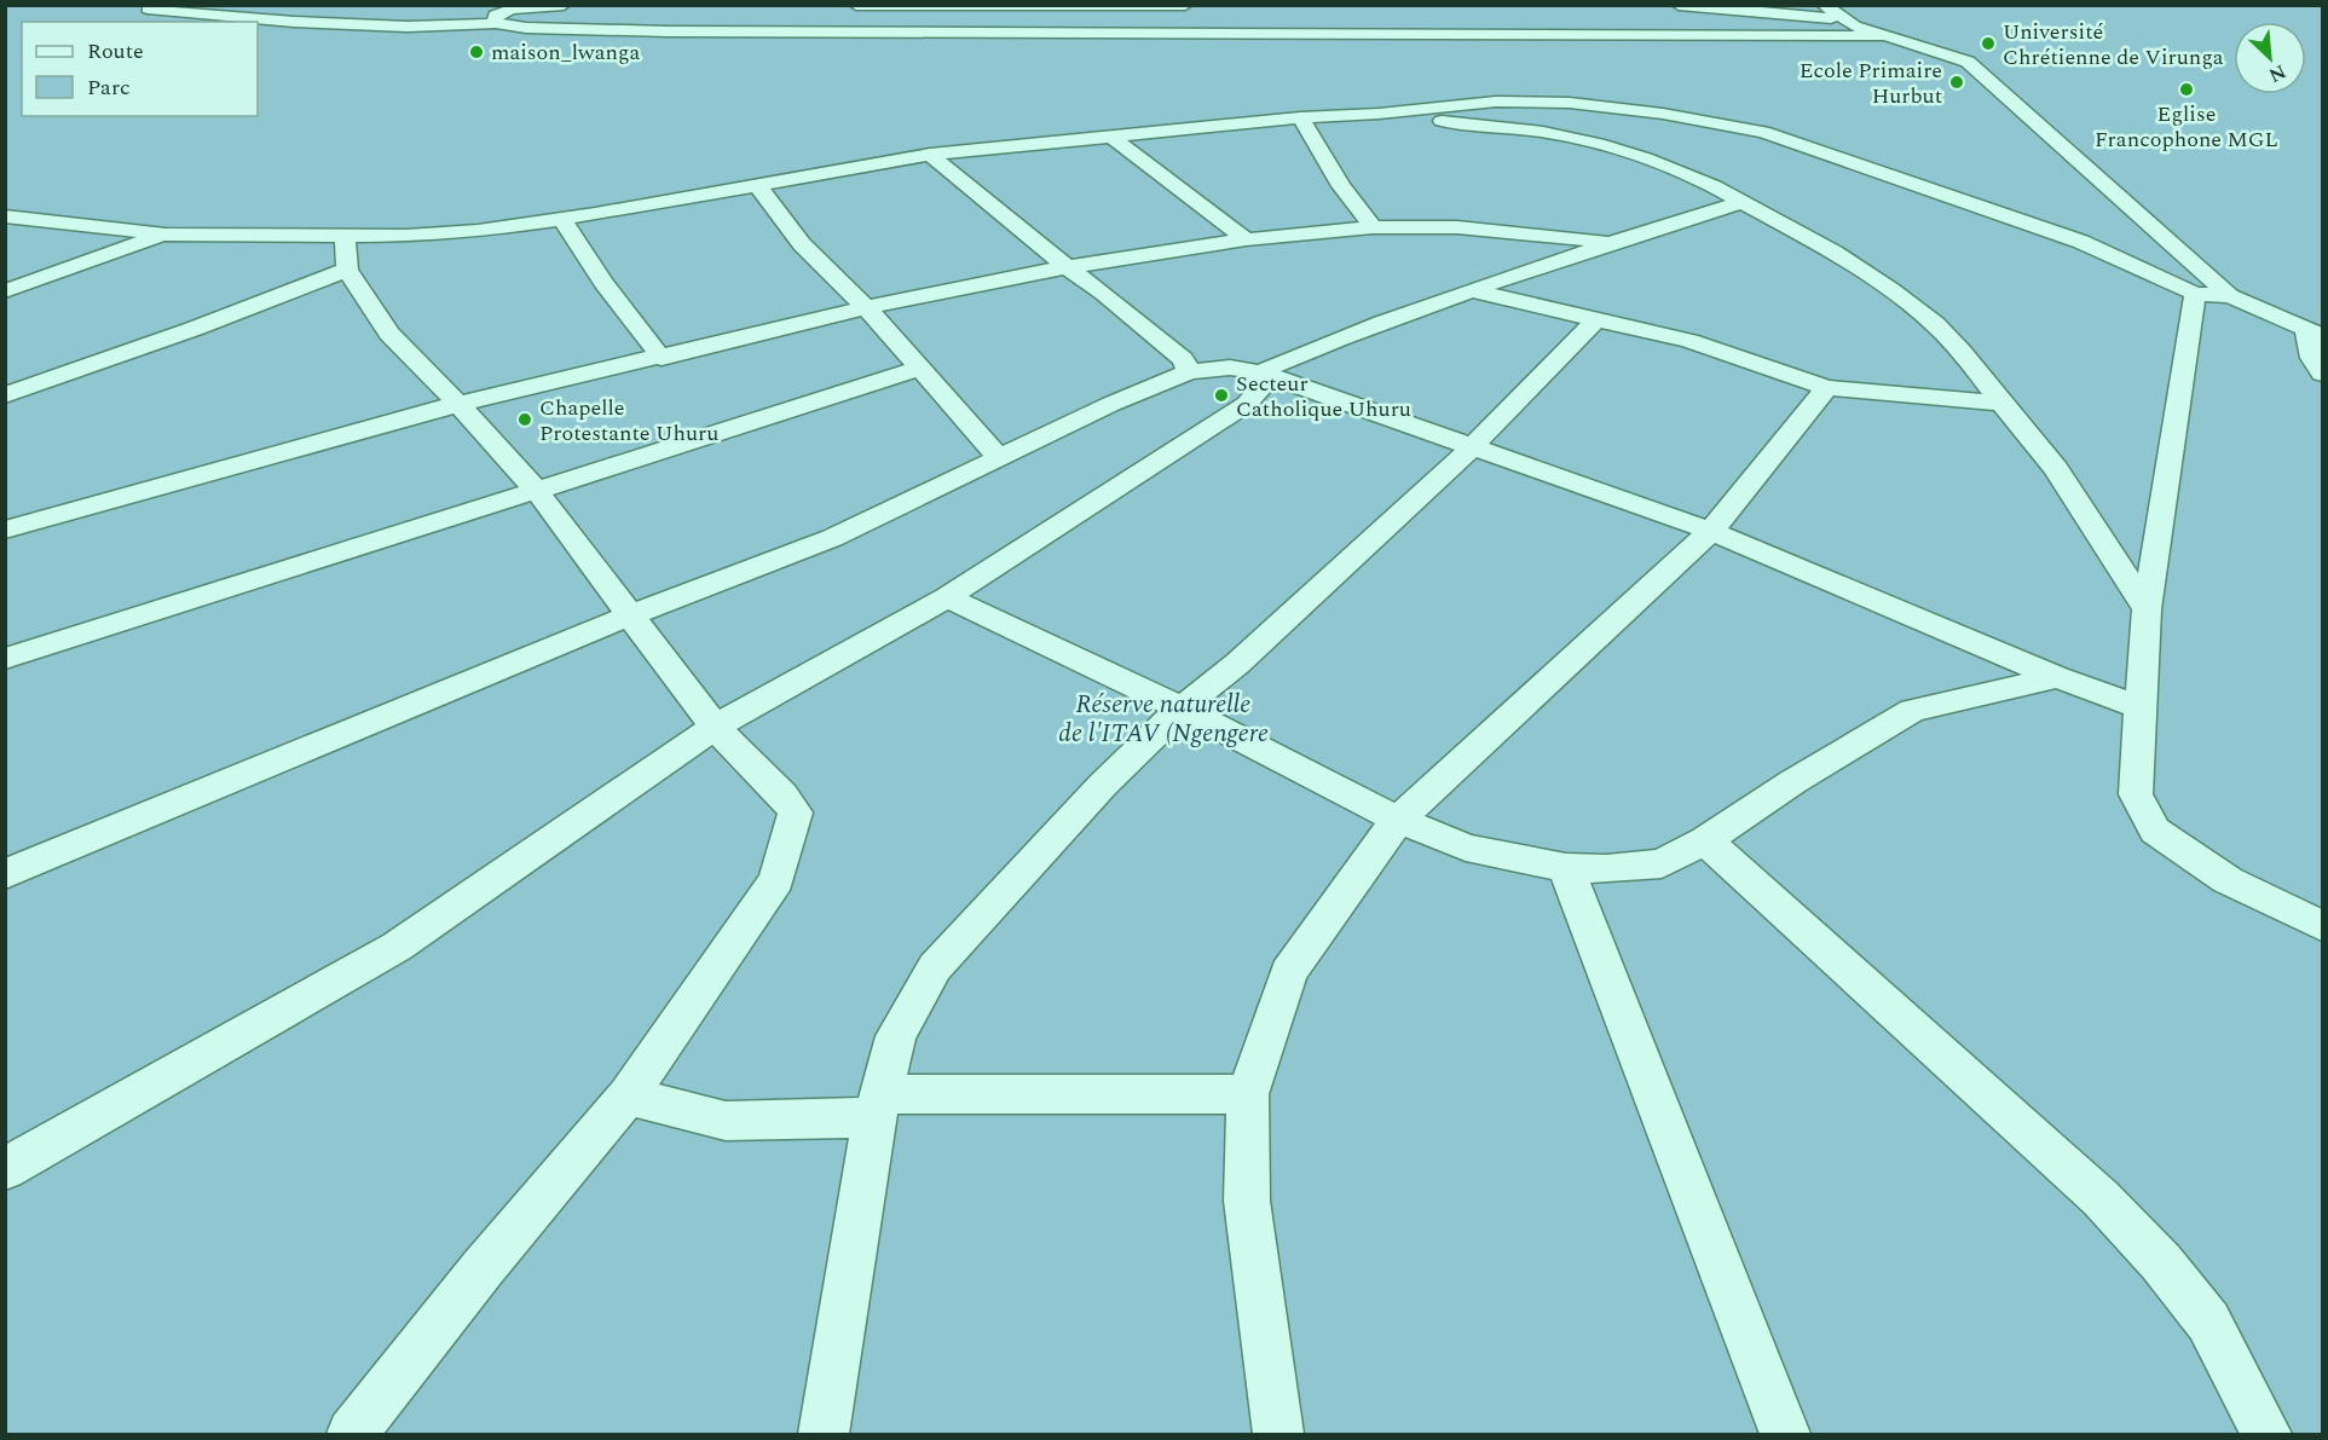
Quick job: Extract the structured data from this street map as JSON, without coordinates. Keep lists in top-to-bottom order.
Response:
{
  "parks": ["Réserve naturelle de l'ITAV (Ngengere"],
  "places": [
    "Université Chrétienne de Virunga",
    "maison_lwanga",
    "Ecole Primaire Hurbut",
    "Eglise Francophone MGL",
    "Secteur Catholique Uhuru",
    "Chapelle Protestante Uhuru"
  ],
  "legend": ["Route", "Parc"],
  "north": "bottom right"
}
